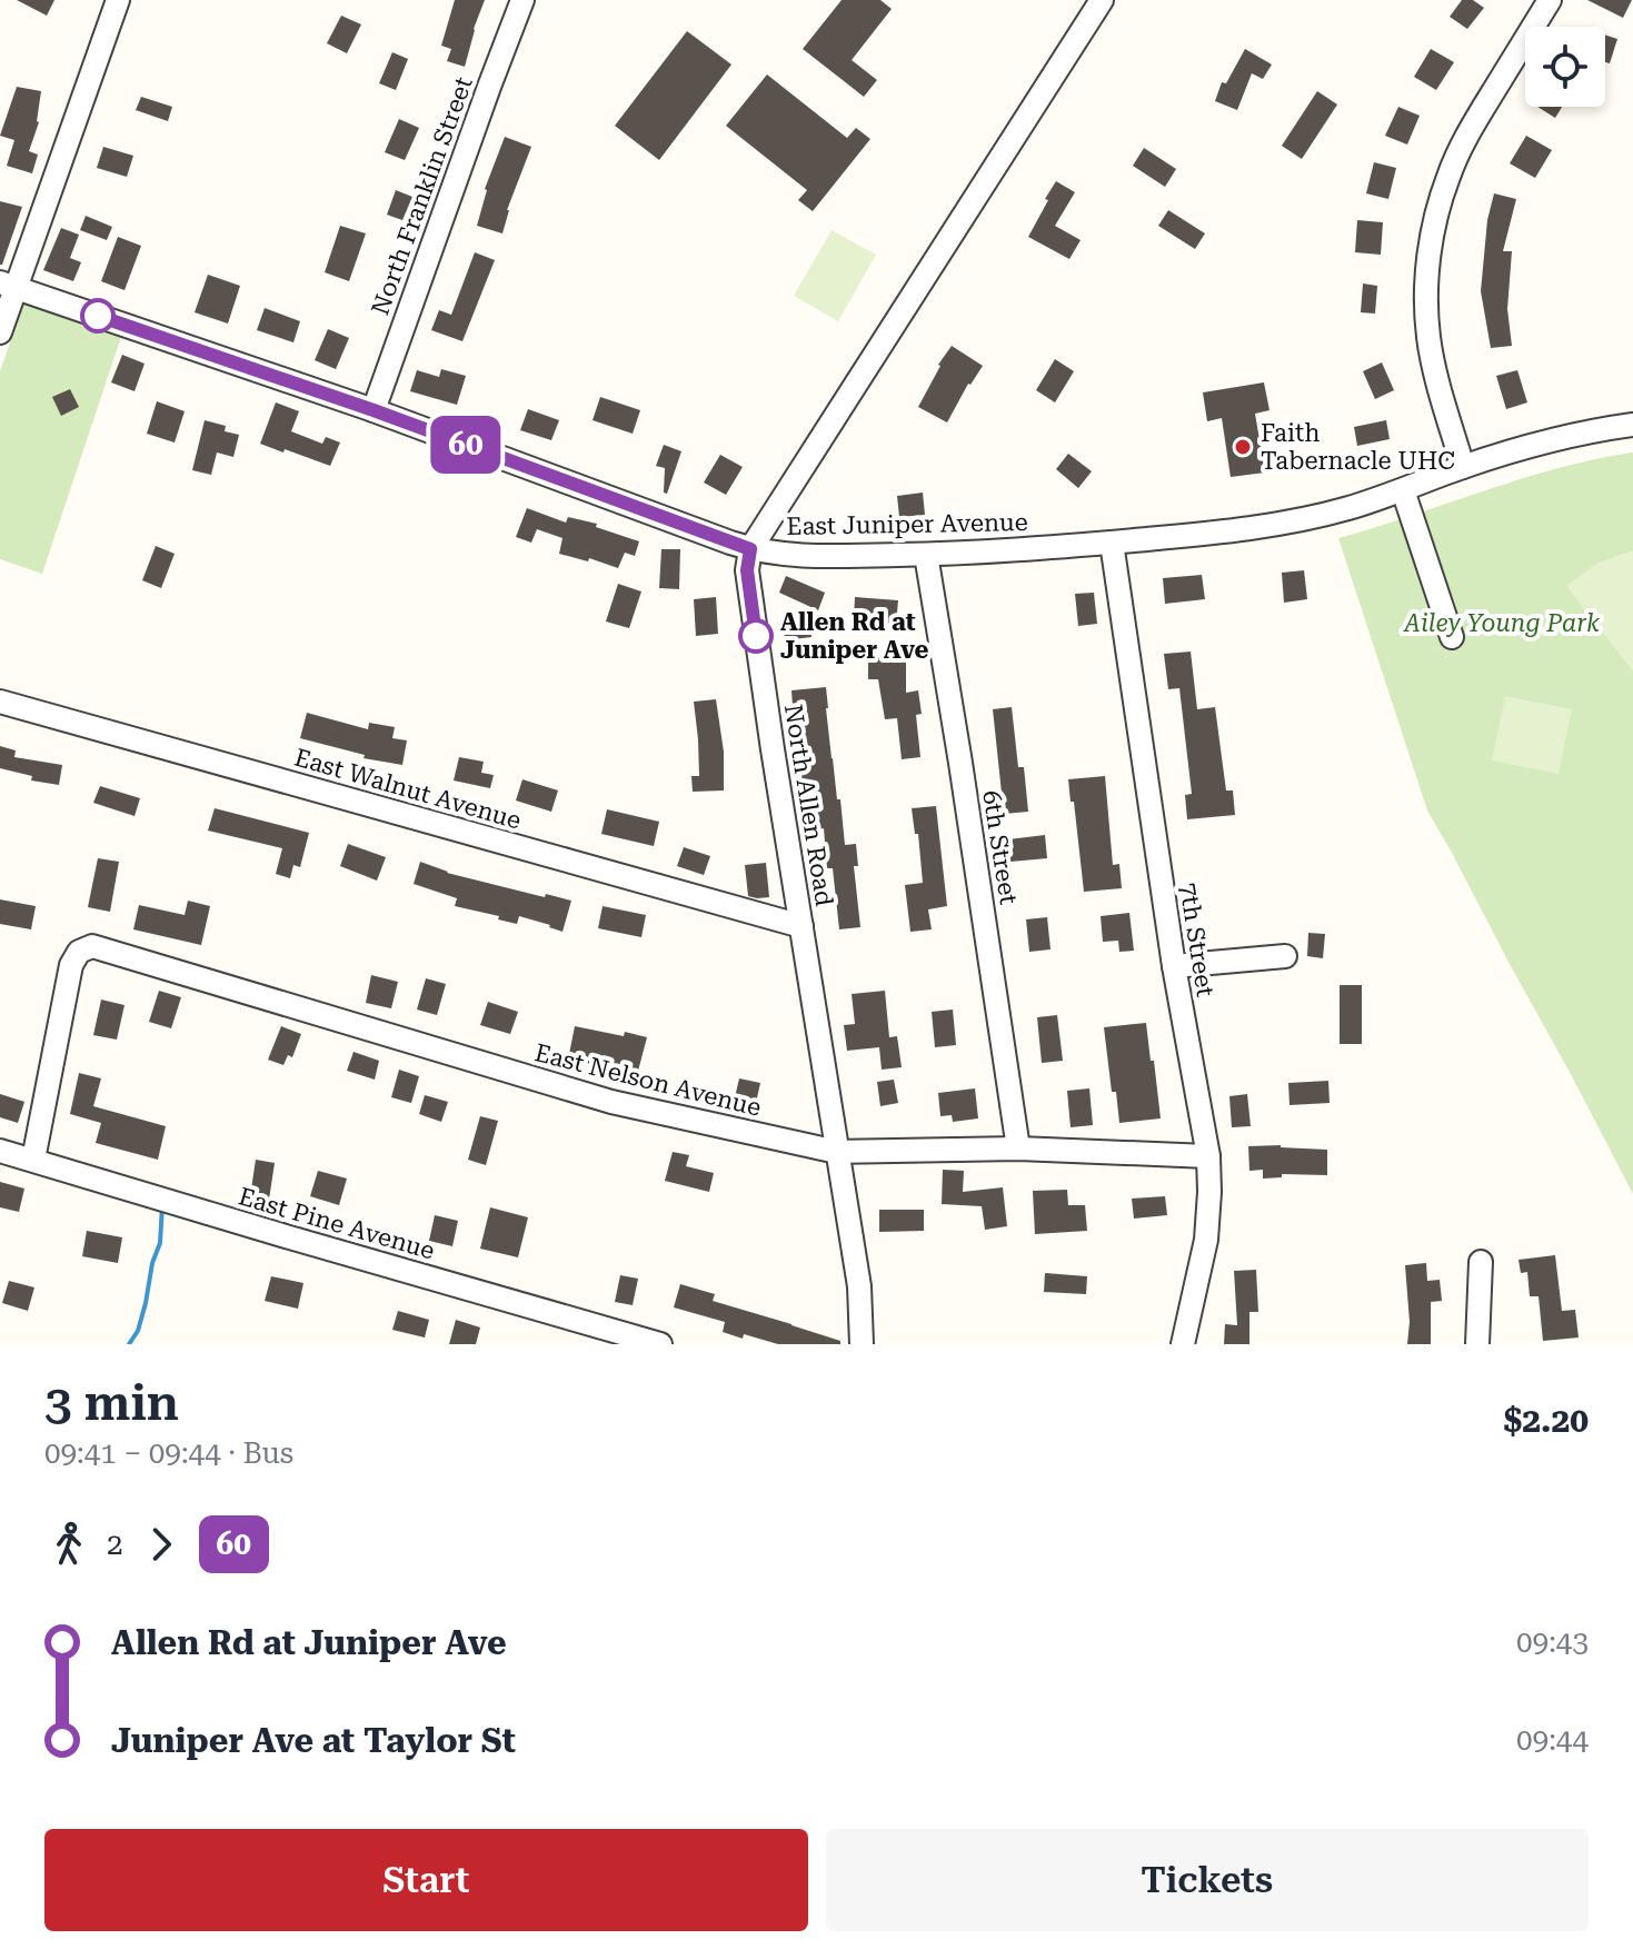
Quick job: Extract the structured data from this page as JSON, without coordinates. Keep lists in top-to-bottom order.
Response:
{
  "streets": {
    "street": [
      "North Franklin Street",
      "East Juniper Avenue",
      "East Walnut Avenue",
      "North Allen Road",
      "6th Street",
      "7th Street",
      "East Nelson Avenue",
      "East Pine Avenue"
    ]
  },
  "crossings": [
    ["North Franklin Street", "East Juniper Avenue"],
    ["East Juniper Avenue", "North Allen Road"],
    ["East Juniper Avenue", "6th Street"],
    ["East Juniper Avenue", "7th Street"],
    ["East Walnut Avenue", "North Allen Road"],
    ["North Allen Road", "East Nelson Avenue"],
    ["6th Street", "East Nelson Avenue"],
    ["7th Street", "East Nelson Avenue"],
    ["East Nelson Avenue", "East Pine Avenue"]
  ],
  "parks": ["Ailey Young Park"],
  "places": ["Faith Tabernacle UHC", "Allen Rd at Juniper Ave"],
  "lines": ["bus line 60"],
  "page": {
    "on_map": "60",
    "heading": ["3 min", "09:41 – 09:44 · Bus", "$2.20"],
    "legs": ["2", "60"],
    "list": [
      {
        "name": "Allen Rd at Juniper Ave",
        "value": "09:43"
      },
      {
        "name": "Juniper Ave at Taylor St",
        "value": "09:44"
      }
    ],
    "buttons": ["Start", "Tickets"]
  }
}
